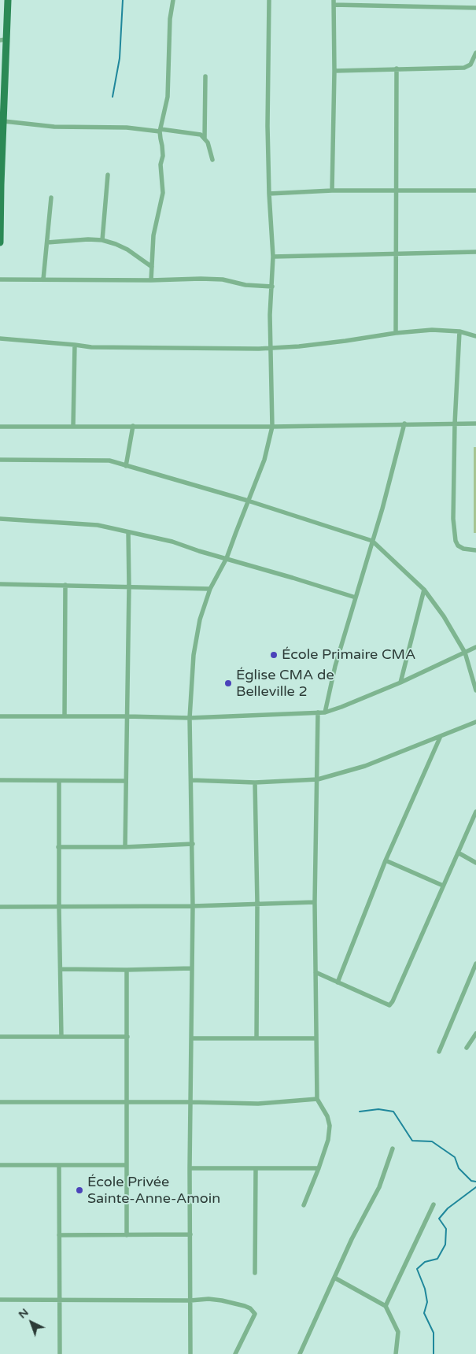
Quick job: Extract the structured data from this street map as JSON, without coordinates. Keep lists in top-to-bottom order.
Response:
{
  "places": ["École Primaire CMA", "Église CMA de Belleville 2", "École Privée Sainte-Anne-Amoin"],
  "north": "top left"
}
